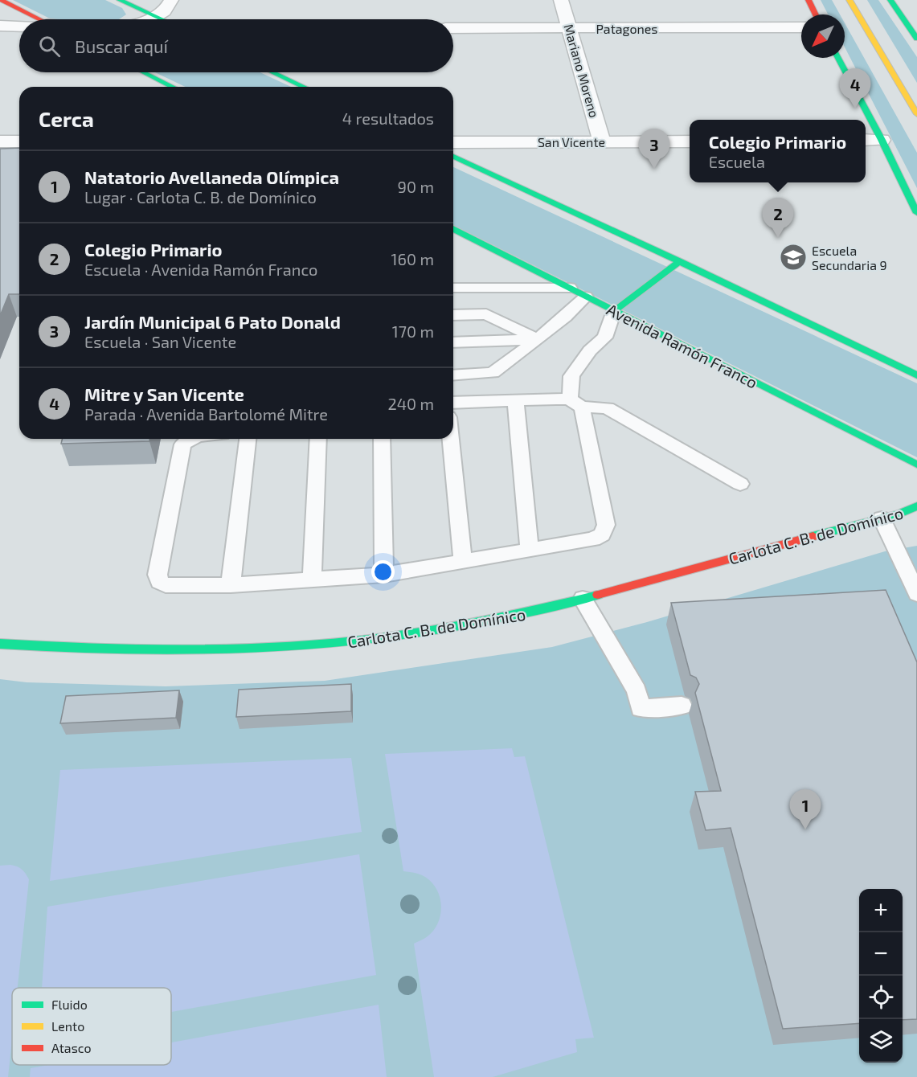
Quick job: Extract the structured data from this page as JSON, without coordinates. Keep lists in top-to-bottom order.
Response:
{
  "streets": {
    "main road": ["Avenida Ramón Franco", "Carlota C. B. de Domínico"],
    "street": ["Patagones", "Mariano Moreno", "San Vicente"]
  },
  "crossings": [
    ["Patagones", "Mariano Moreno"],
    ["Mariano Moreno", "San Vicente"]
  ],
  "places": {
    "school or university": ["Escuela Secundaria 9"]
  },
  "legend": ["Fluido", "Lento", "Atasco"],
  "north": "bottom left",
  "page": {
    "search": "Buscar aquí",
    "pins": [
      "4",
      "3",
      "2",
      "1"
    ],
    "heading": ["Cerca", "4 resultados"],
    "popup": ["Colegio Primario", "Escuela"],
    "list": [
      {
        "mark": "1",
        "name": "Natatorio Avellaneda Olímpica",
        "note": "Lugar · Carlota C. B. de Domínico",
        "value": "90 m"
      },
      {
        "mark": "2",
        "name": "Colegio Primario",
        "note": "Escuela · Avenida Ramón Franco",
        "value": "160 m"
      },
      {
        "mark": "3",
        "name": "Jardín Municipal 6 Pato Donald",
        "note": "Escuela · San Vicente",
        "value": "170 m"
      },
      {
        "mark": "4",
        "name": "Mitre y San Vicente",
        "note": "Parada · Avenida Bartolomé Mitre",
        "value": "240 m"
      }
    ],
    "map_buttons": ["+", "−"]
  }
}
